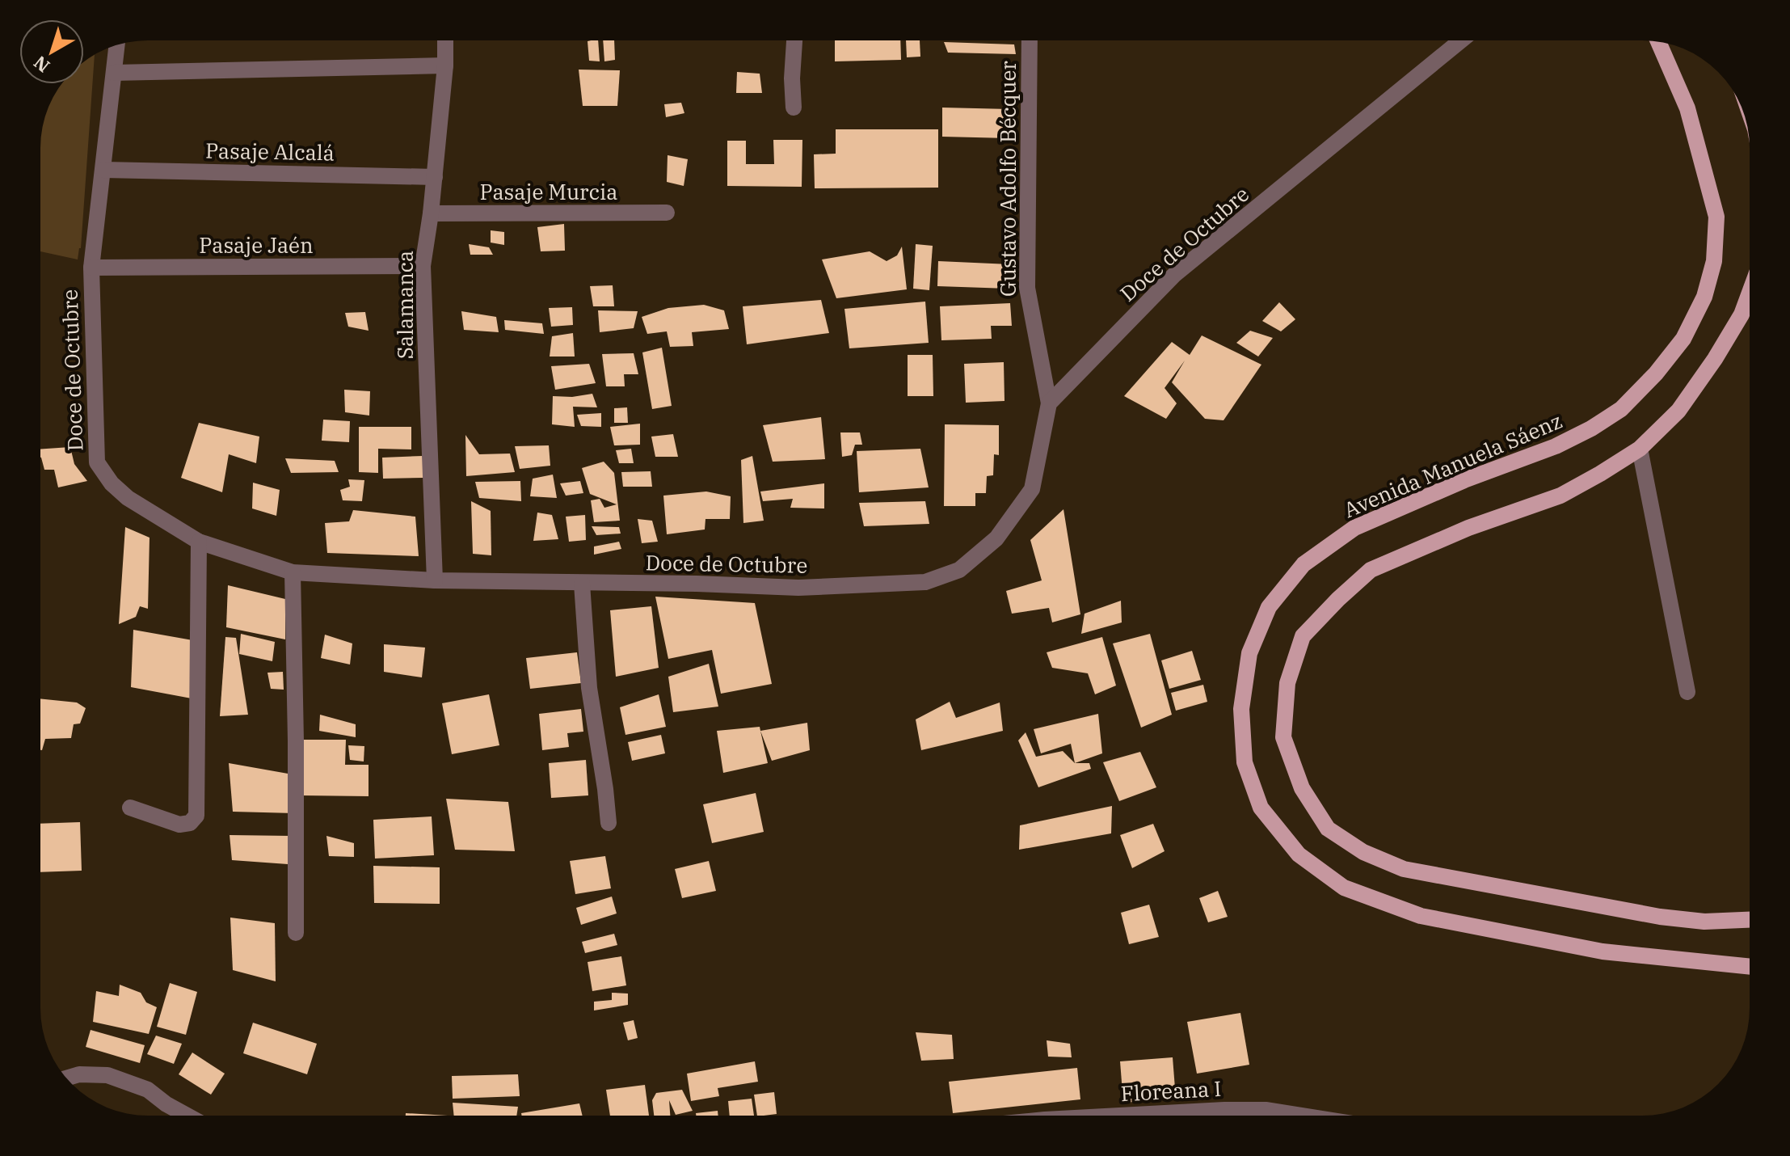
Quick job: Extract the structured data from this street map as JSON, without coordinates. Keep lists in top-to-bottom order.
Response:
{
  "streets": {
    "main road": ["Avenida Manuela Sáenz"],
    "street": [
      "Pasaje Alcalá",
      "Gustavo Adolfo Bécquer",
      "Pasaje Murcia",
      "Doce de Octubre",
      "Pasaje Jaén",
      "Salamanca",
      "Floreana I"
    ]
  },
  "crossings": [
    ["Pasaje Alcalá", "Doce de Octubre"],
    ["Pasaje Alcalá", "Salamanca"],
    ["Gustavo Adolfo Bécquer", "Doce de Octubre"],
    ["Pasaje Murcia", "Salamanca"],
    ["Doce de Octubre", "Pasaje Jaén"],
    ["Doce de Octubre", "Salamanca"],
    ["Pasaje Jaén", "Salamanca"]
  ],
  "north": "bottom left"
}
